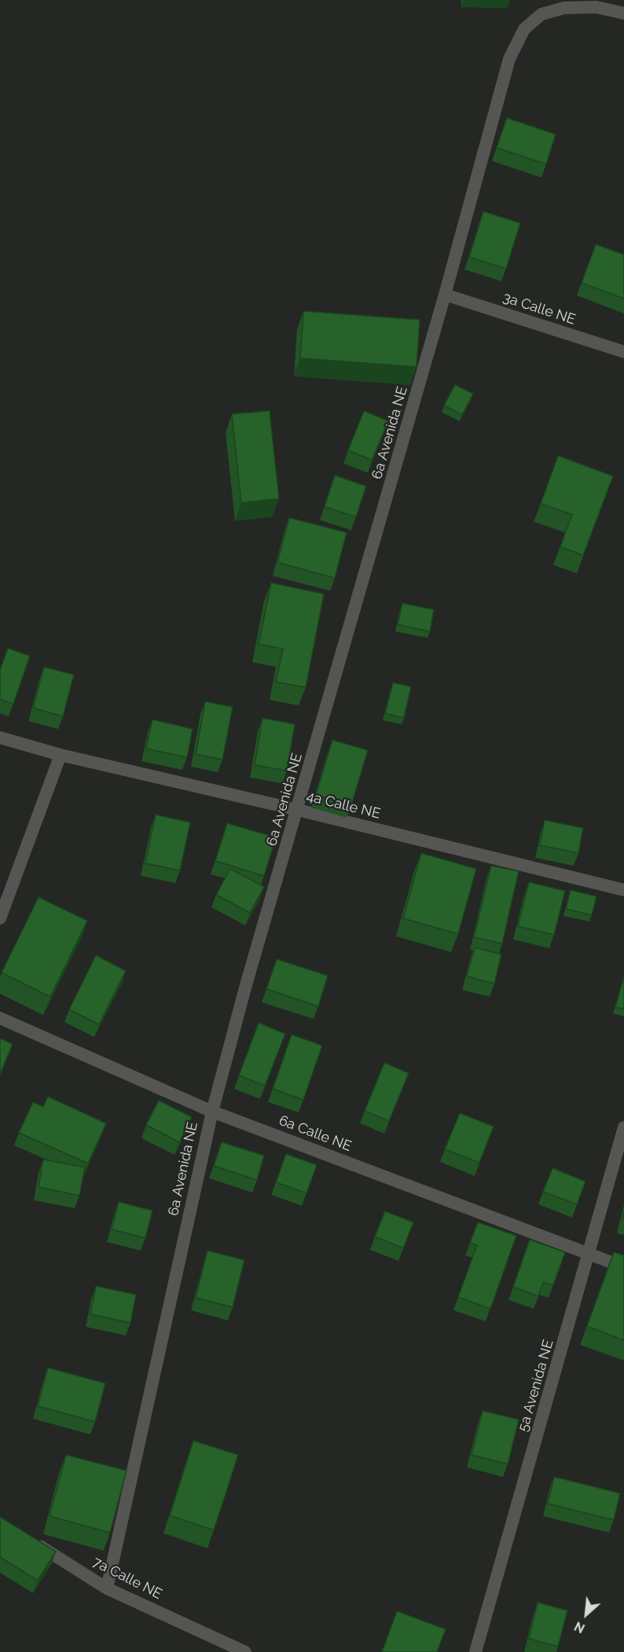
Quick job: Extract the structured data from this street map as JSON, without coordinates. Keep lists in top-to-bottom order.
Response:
{
  "streets": {
    "street": [
      "3a Calle NE",
      "6a Avenida NE",
      "4a Calle NE",
      "6a Calle NE",
      "5a Avenida NE",
      "7a Calle NE"
    ]
  },
  "crossings": [
    ["3a Calle NE", "6a Avenida NE"],
    ["6a Avenida NE", "4a Calle NE"],
    ["6a Avenida NE", "6a Calle NE"],
    ["6a Avenida NE", "7a Calle NE"],
    ["6a Calle NE", "5a Avenida NE"]
  ],
  "north": "bottom left"
}
